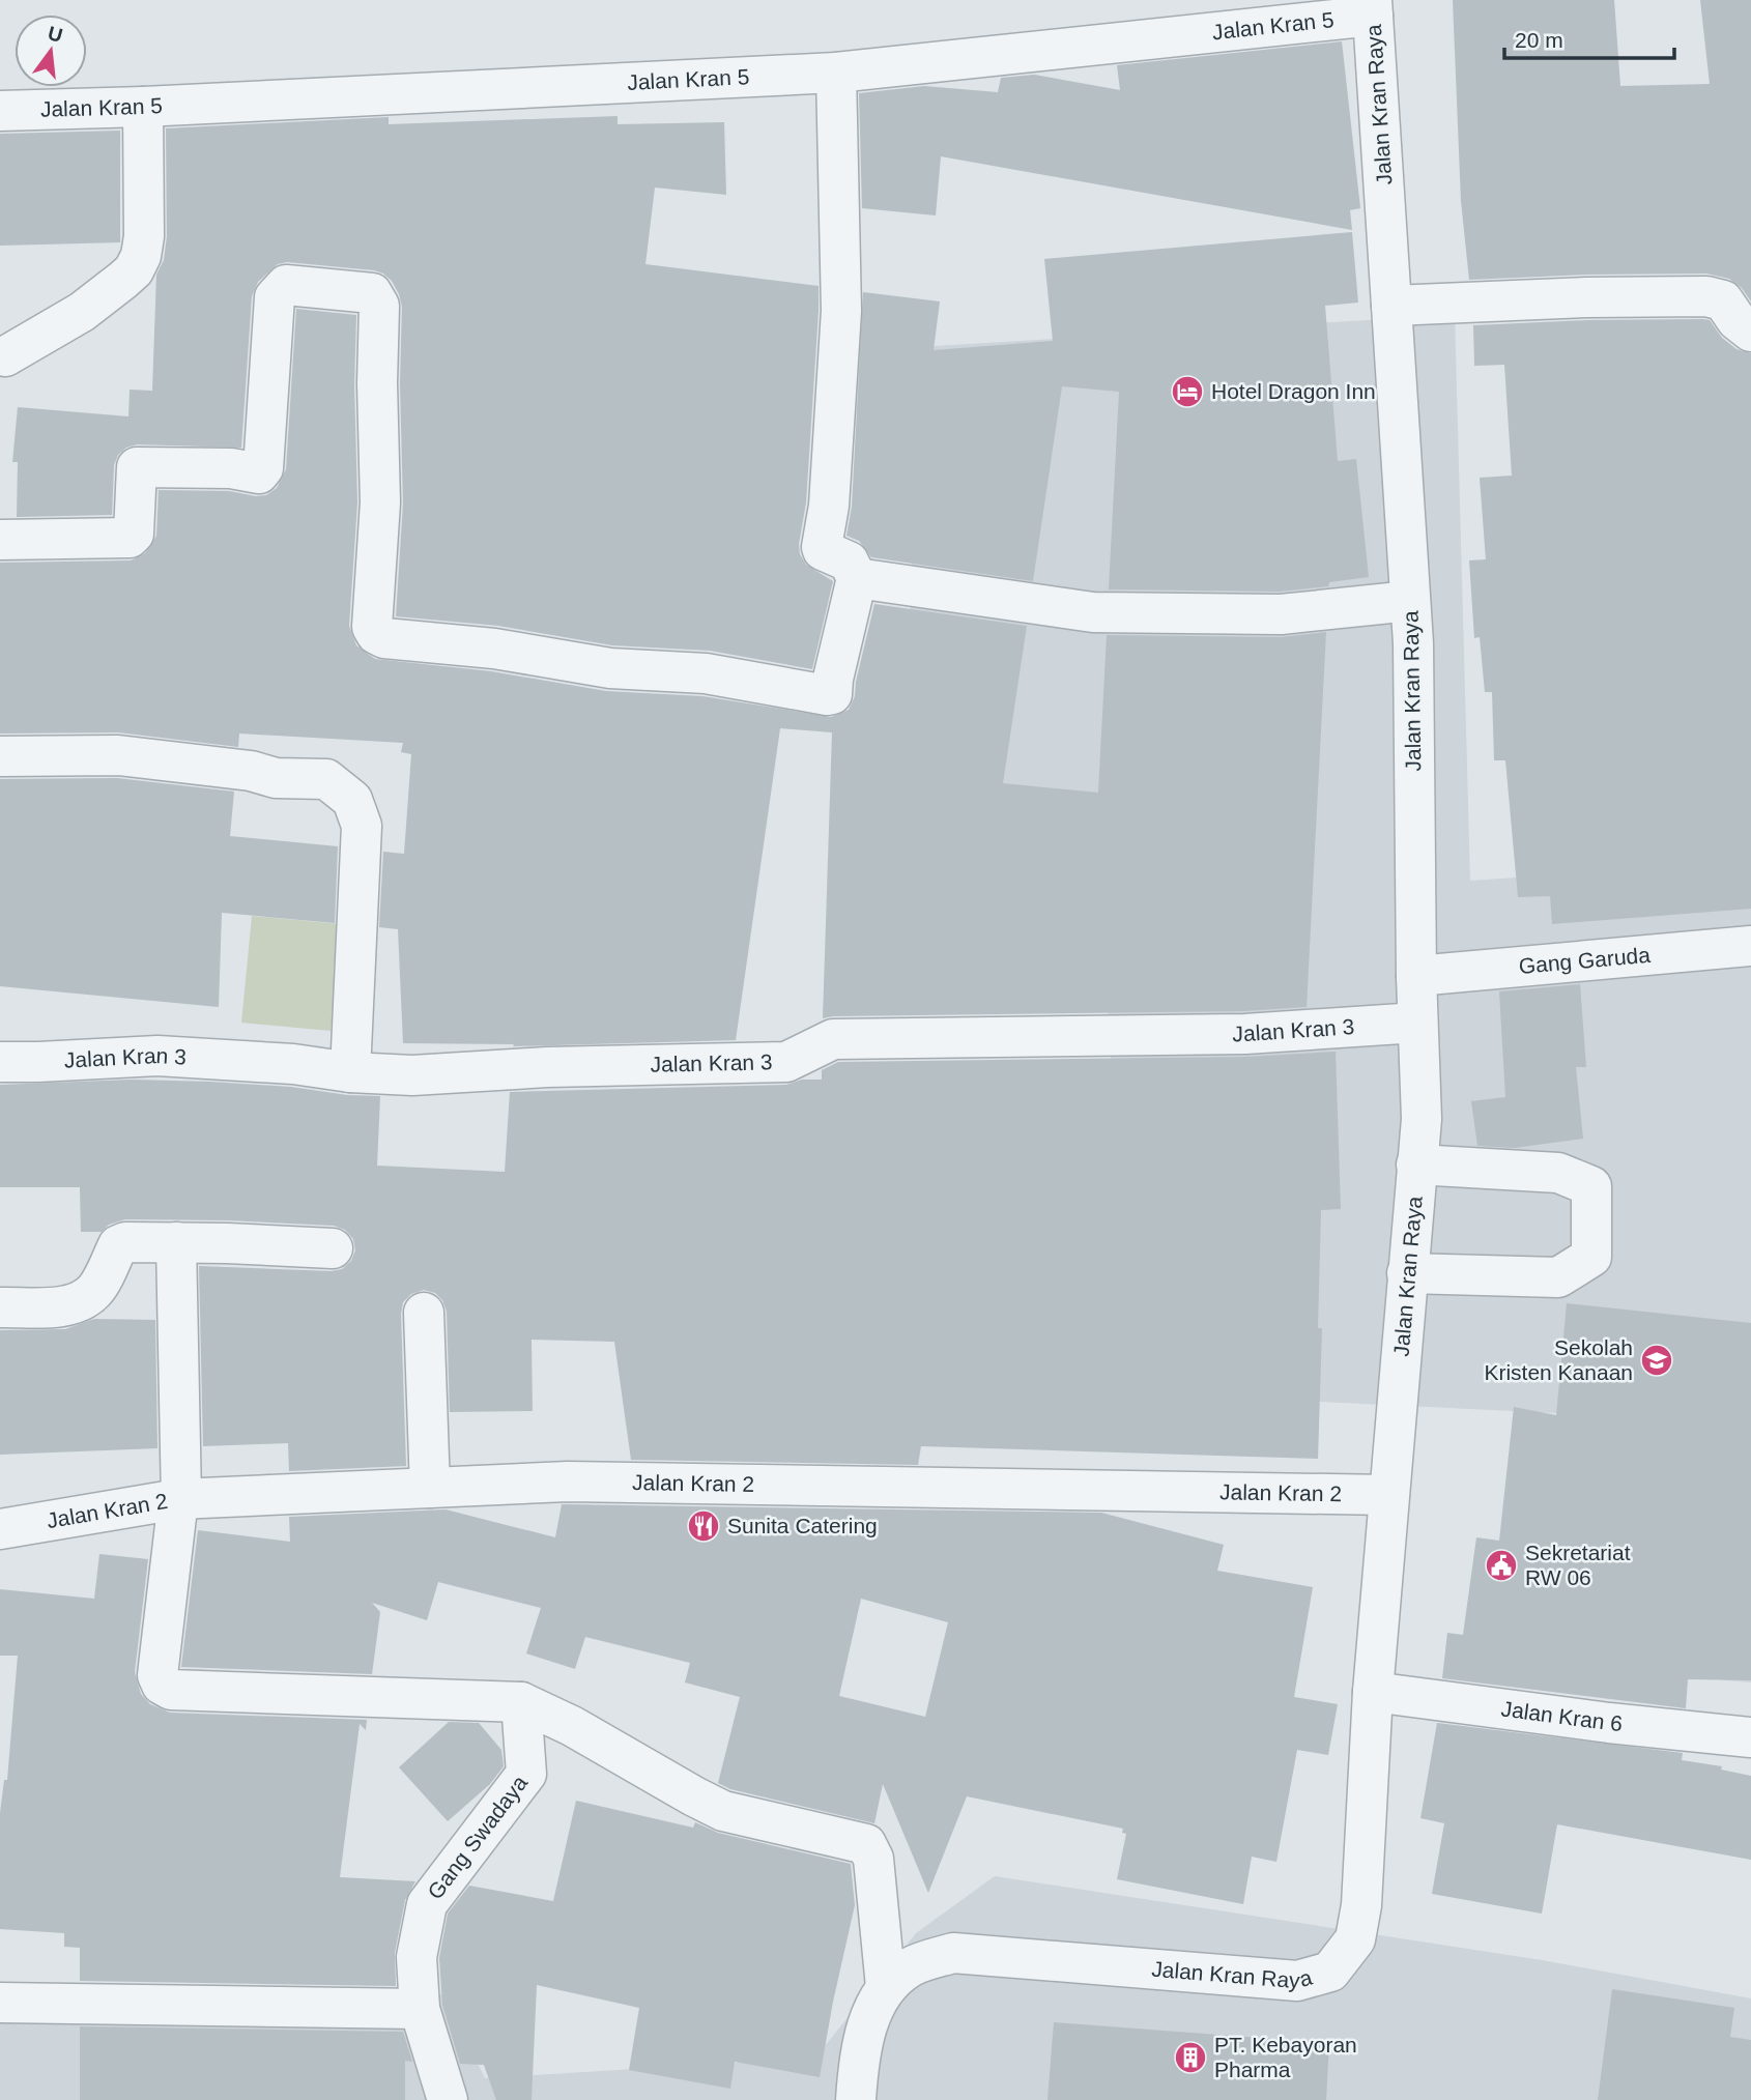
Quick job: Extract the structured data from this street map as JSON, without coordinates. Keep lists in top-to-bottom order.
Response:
{
  "streets": {
    "street": [
      "Jalan Kran 5",
      "Jalan Kran Raya",
      "Gang Garuda",
      "Jalan Kran 3",
      "Jalan Kran 2",
      "Jalan Kran 6",
      "Gang Swadaya"
    ]
  },
  "crossings": [
    ["Jalan Kran 5", "Jalan Kran Raya"],
    ["Jalan Kran Raya", "Gang Garuda"],
    ["Jalan Kran Raya", "Jalan Kran 3"],
    ["Jalan Kran Raya", "Jalan Kran 2"],
    ["Jalan Kran Raya", "Jalan Kran 6"]
  ],
  "places": {
    "hotel": ["Hotel Dragon Inn"],
    "school or university": ["Sekolah Kristen Kanaan"],
    "restaurant": ["Sunita Catering"],
    "public building": ["Sekretariat RW 06"],
    "building": ["PT. Kebayoran Pharma"]
  },
  "scale_bar": "20 m",
  "north": "top"
}
